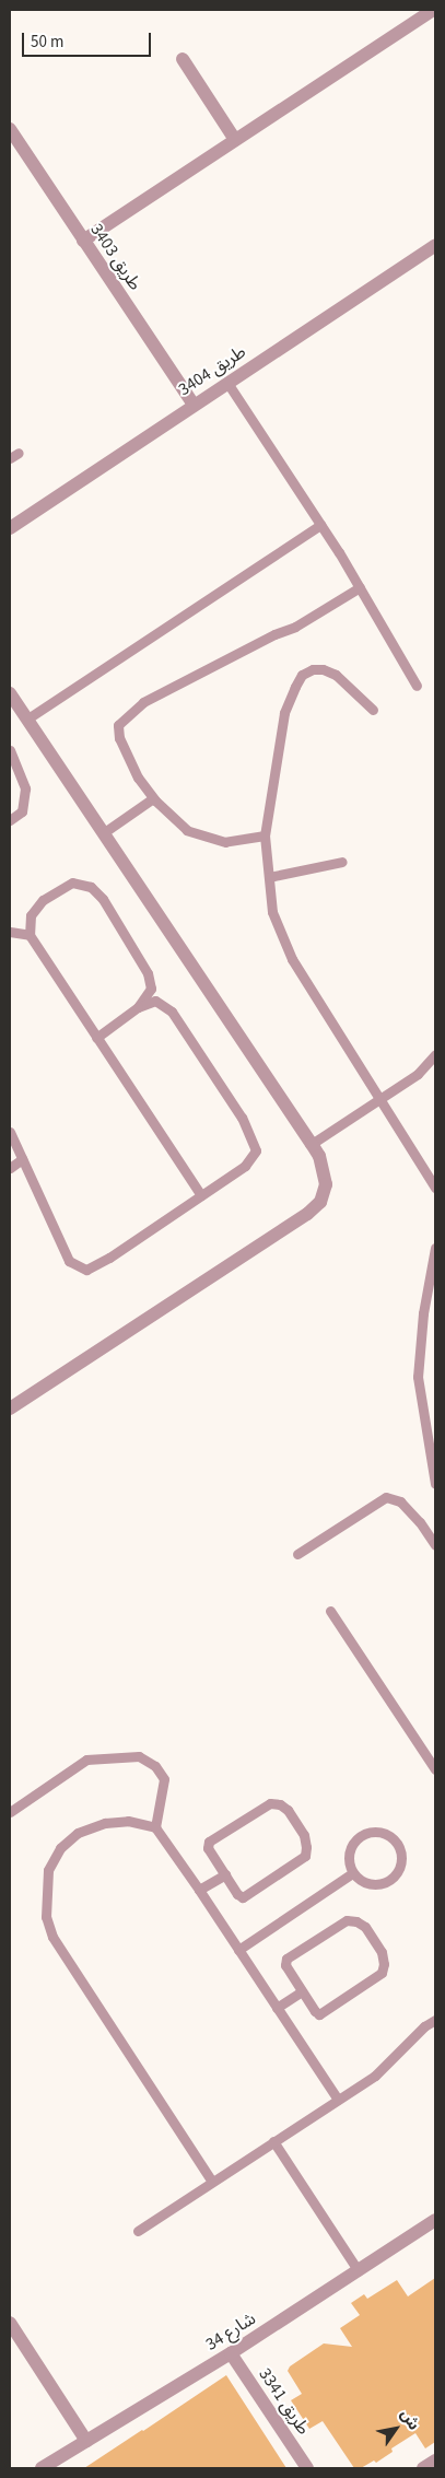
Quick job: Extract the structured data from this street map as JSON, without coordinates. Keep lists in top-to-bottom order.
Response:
{
  "streets": {
    "street": [
      "طريق 3403",
      "طريق 3404",
      "شارع 34",
      "طريق 3341"
    ]
  },
  "crossings": [
    ["طريق 3403", "طريق 3404"],
    ["شارع 34", "طريق 3341"]
  ],
  "scale_bar": "50 m",
  "north": "top right"
}
